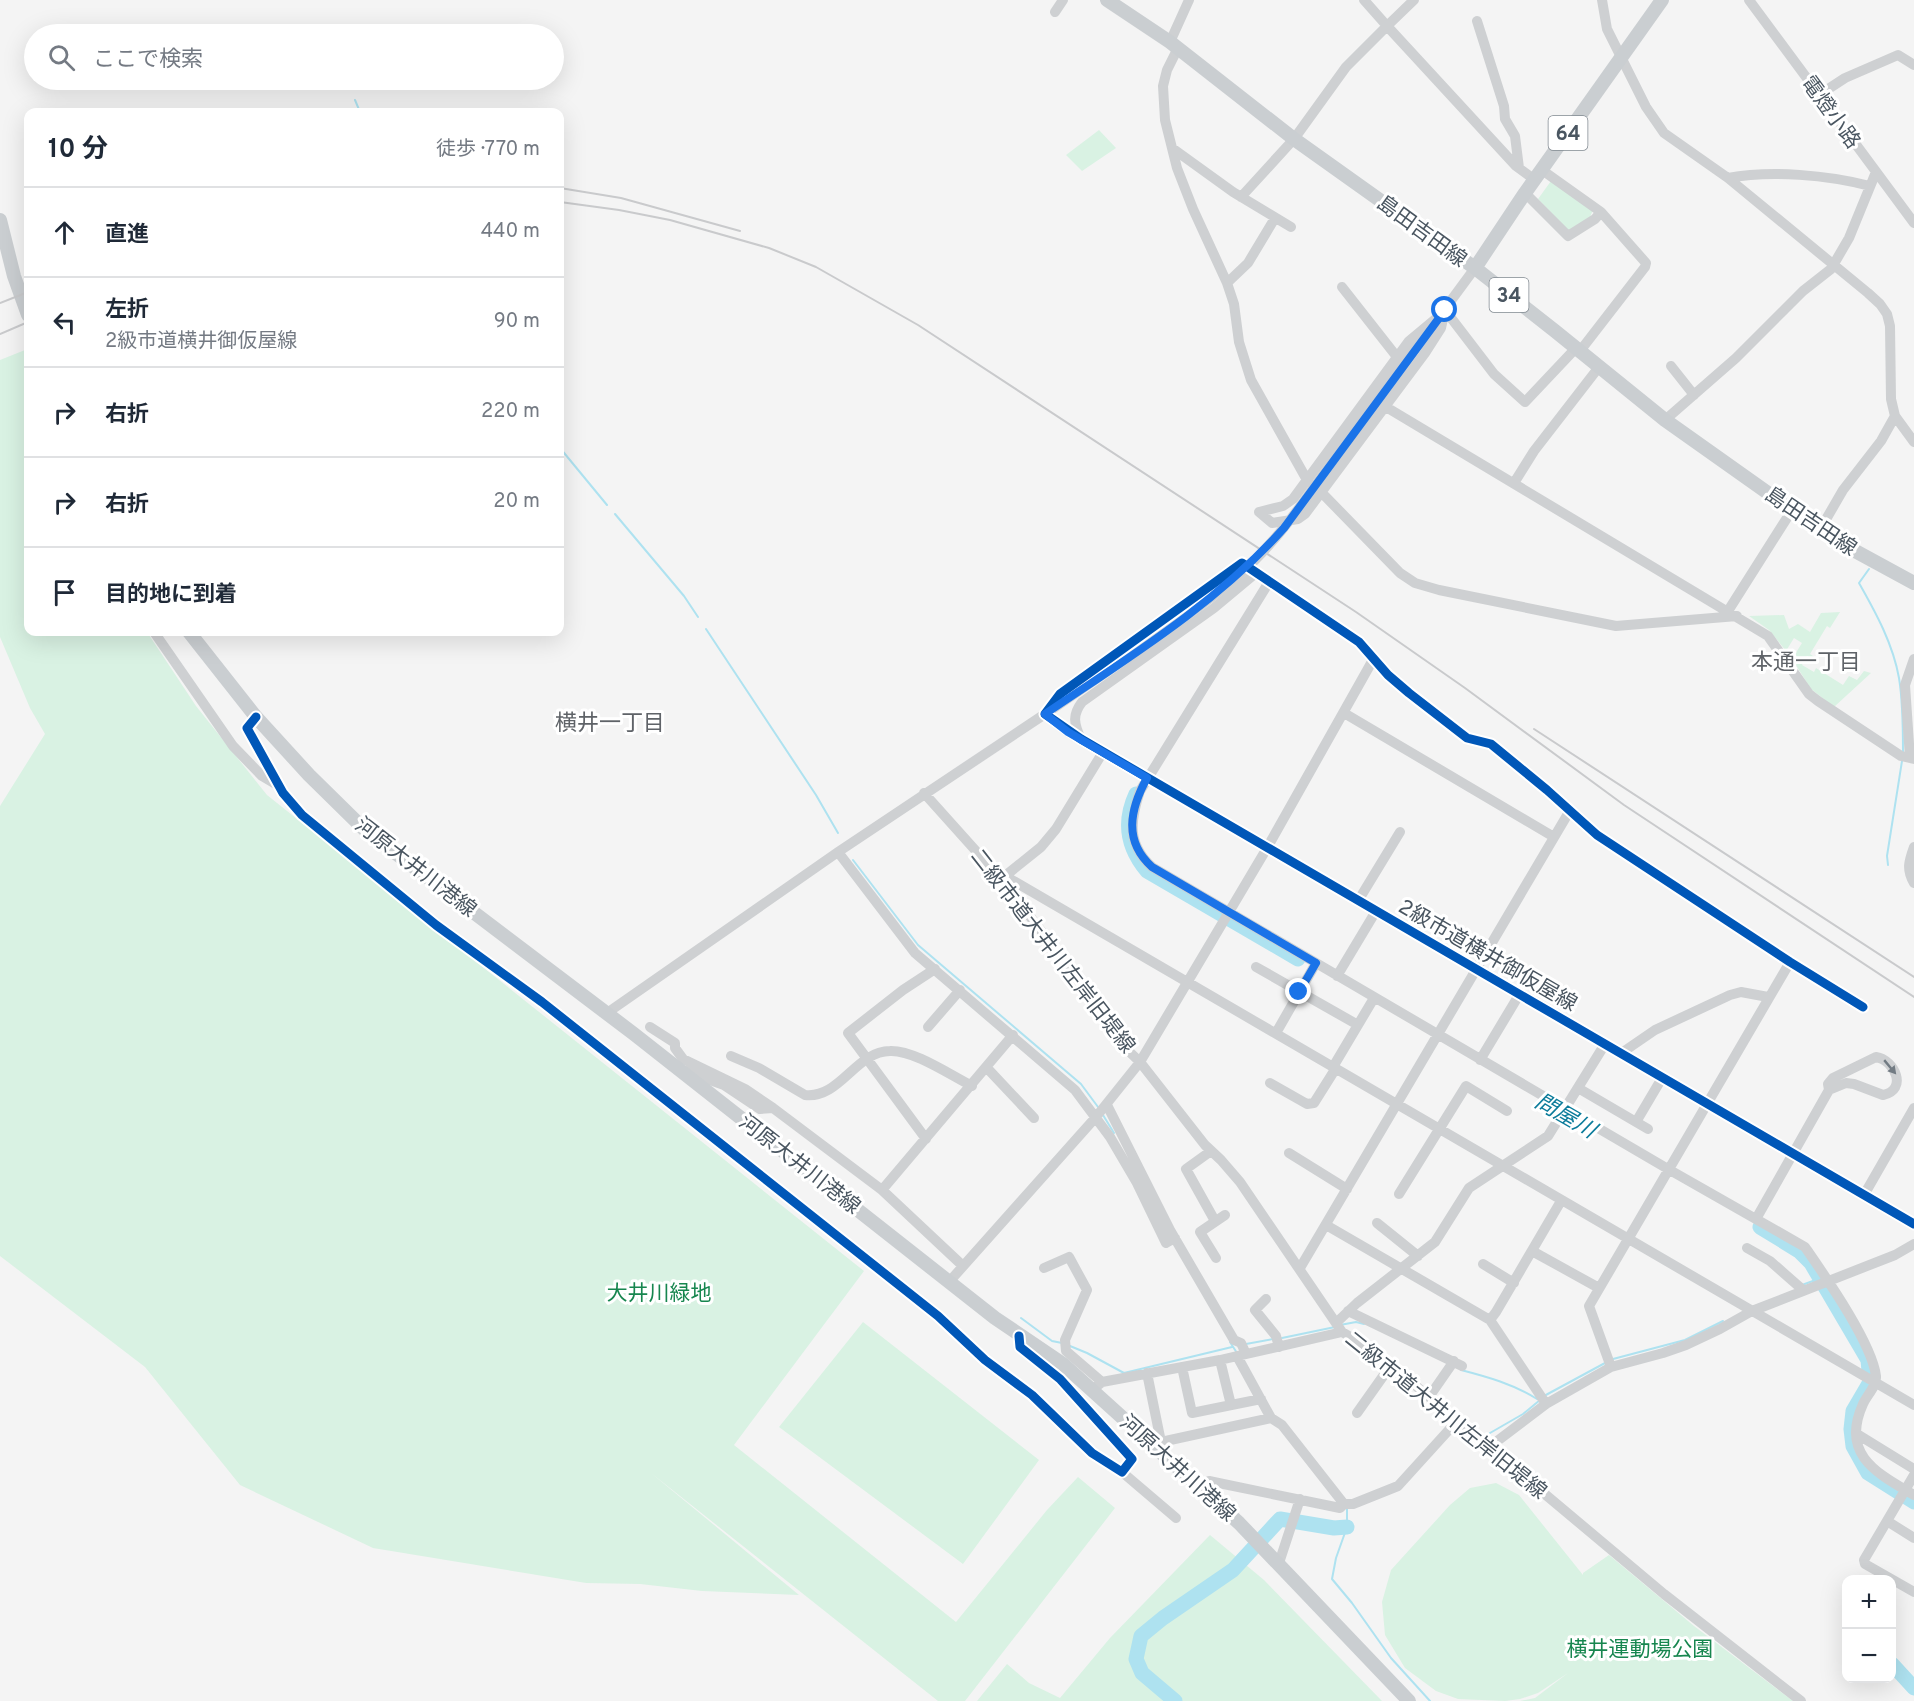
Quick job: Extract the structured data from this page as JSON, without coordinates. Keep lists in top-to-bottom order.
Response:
{
  "streets": {
    "main road": [
      "64",
      "島田吉田線",
      "34",
      "河原大井川港線"
    ],
    "street": ["電燈小路", "二級市道大井川左岸旧堤線", "2級市道横井御仮屋線"]
  },
  "crossings": [
    ["64", "島田吉田線"]
  ],
  "districts": ["本通一丁目", "横井一丁目"],
  "water": ["問屋川"],
  "parks": ["大井川緑地", "横井運動場公園"],
  "page": {
    "search": "ここで検索",
    "heading": ["10 分", "徒歩 · 770 m"],
    "list": [
      ["直進", "440 m"],
      ["左折", "2級市道横井御仮屋線", "90 m"],
      ["右折", "220 m"],
      ["右折", "20 m"],
      "目的地に到着"
    ],
    "map_buttons": ["+", "−"]
  }
}
